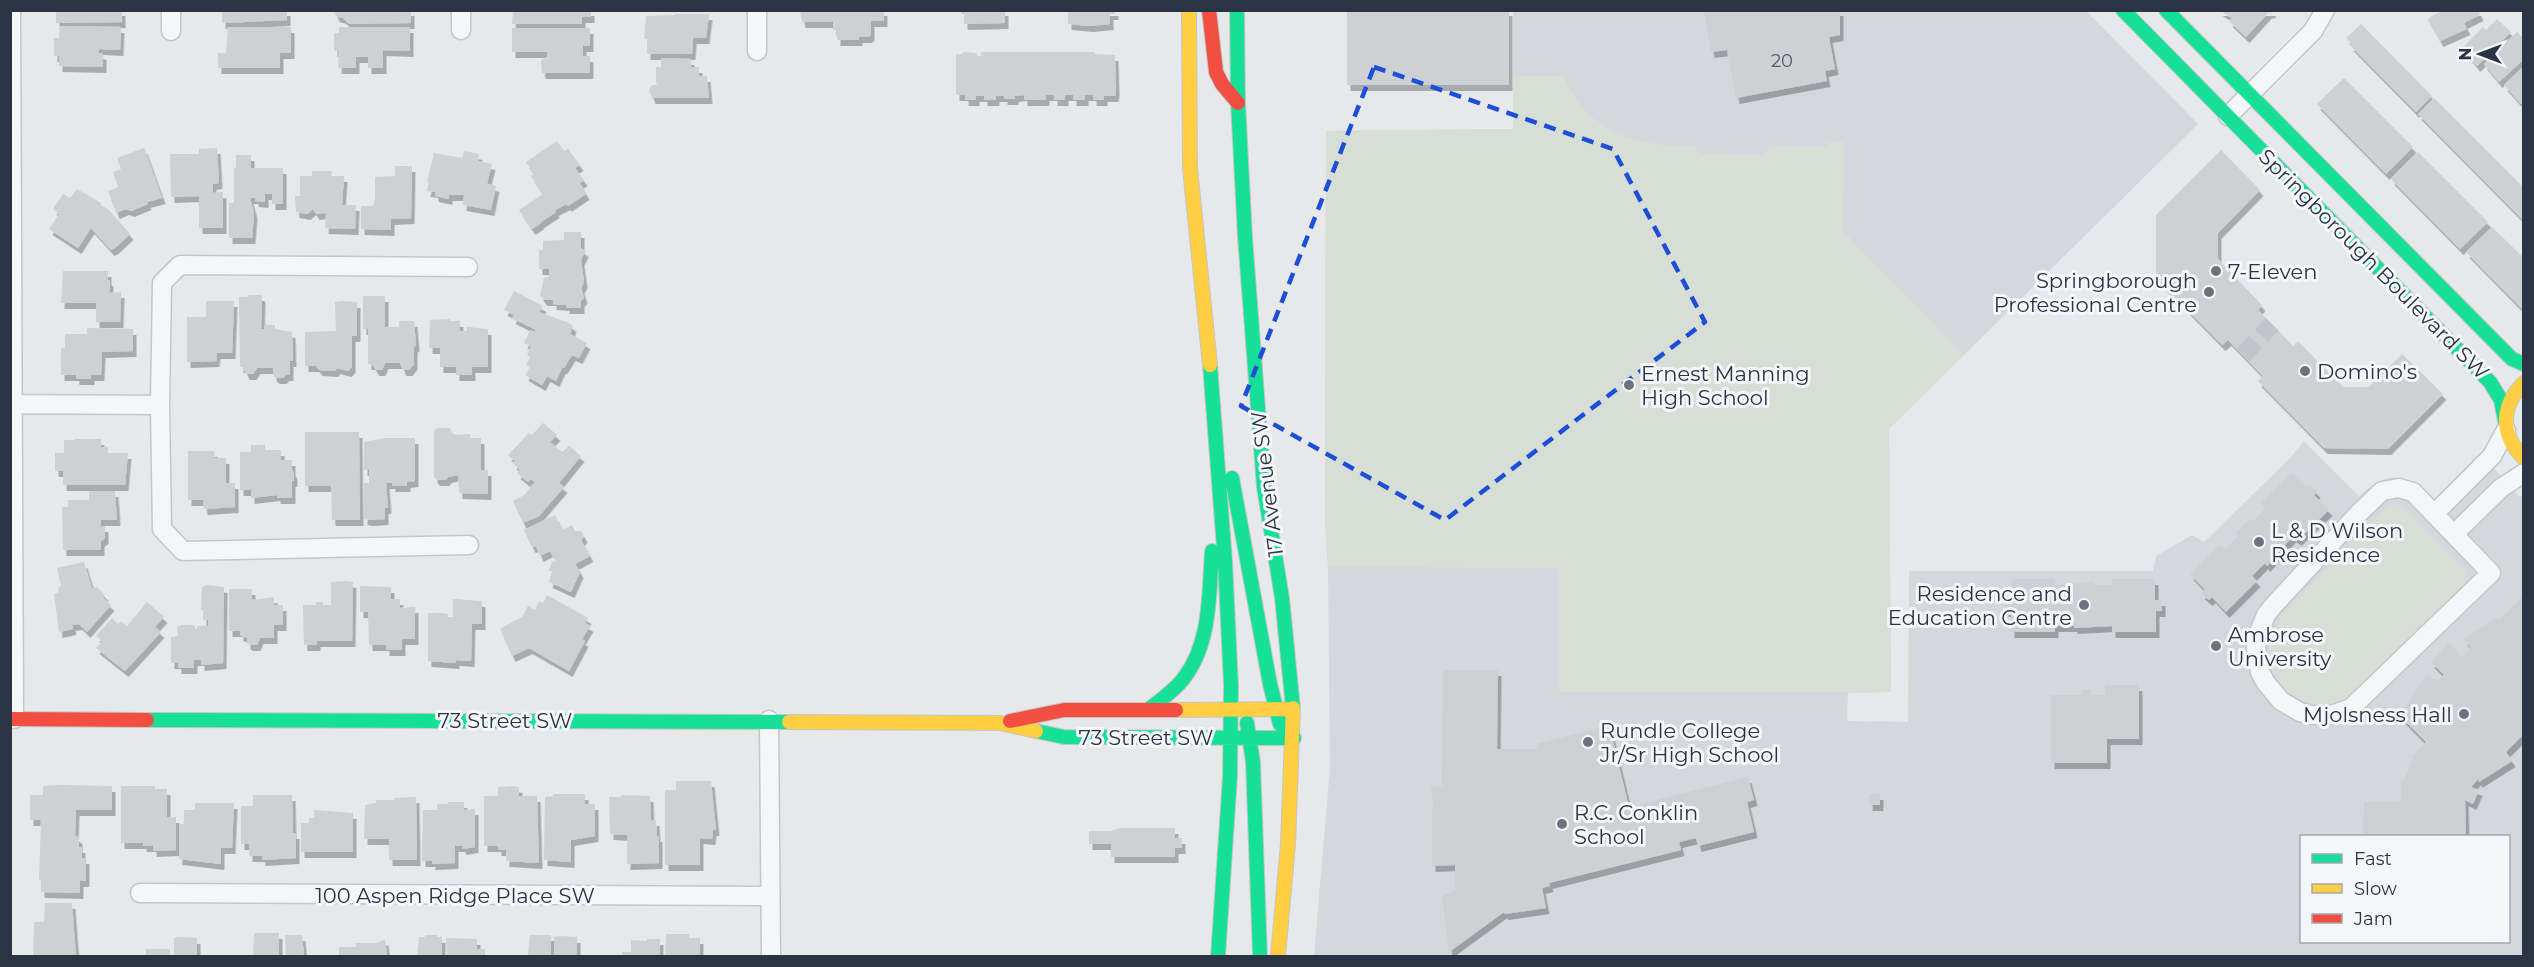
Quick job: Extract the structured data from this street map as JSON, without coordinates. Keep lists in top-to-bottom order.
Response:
{
  "streets": {
    "main road": ["Springborough Boulevard SW", "17 Avenue SW", "73 Street SW"],
    "street": ["100 Aspen Ridge Place SW"]
  },
  "crossings": [
    ["17 Avenue SW", "73 Street SW"]
  ],
  "places": [
    "7-Eleven",
    "Springborough Professional Centre",
    "Domino's",
    "Ernest Manning High School",
    "L & D Wilson Residence",
    "Residence and Education Centre",
    "Ambrose University",
    "Mjolsness Hall",
    "Rundle College Jr/Sr High School",
    "R.C. Conklin School"
  ],
  "house_numbers": ["20"],
  "legend": ["Fast", "Slow", "Jam"],
  "north": "left"
}
